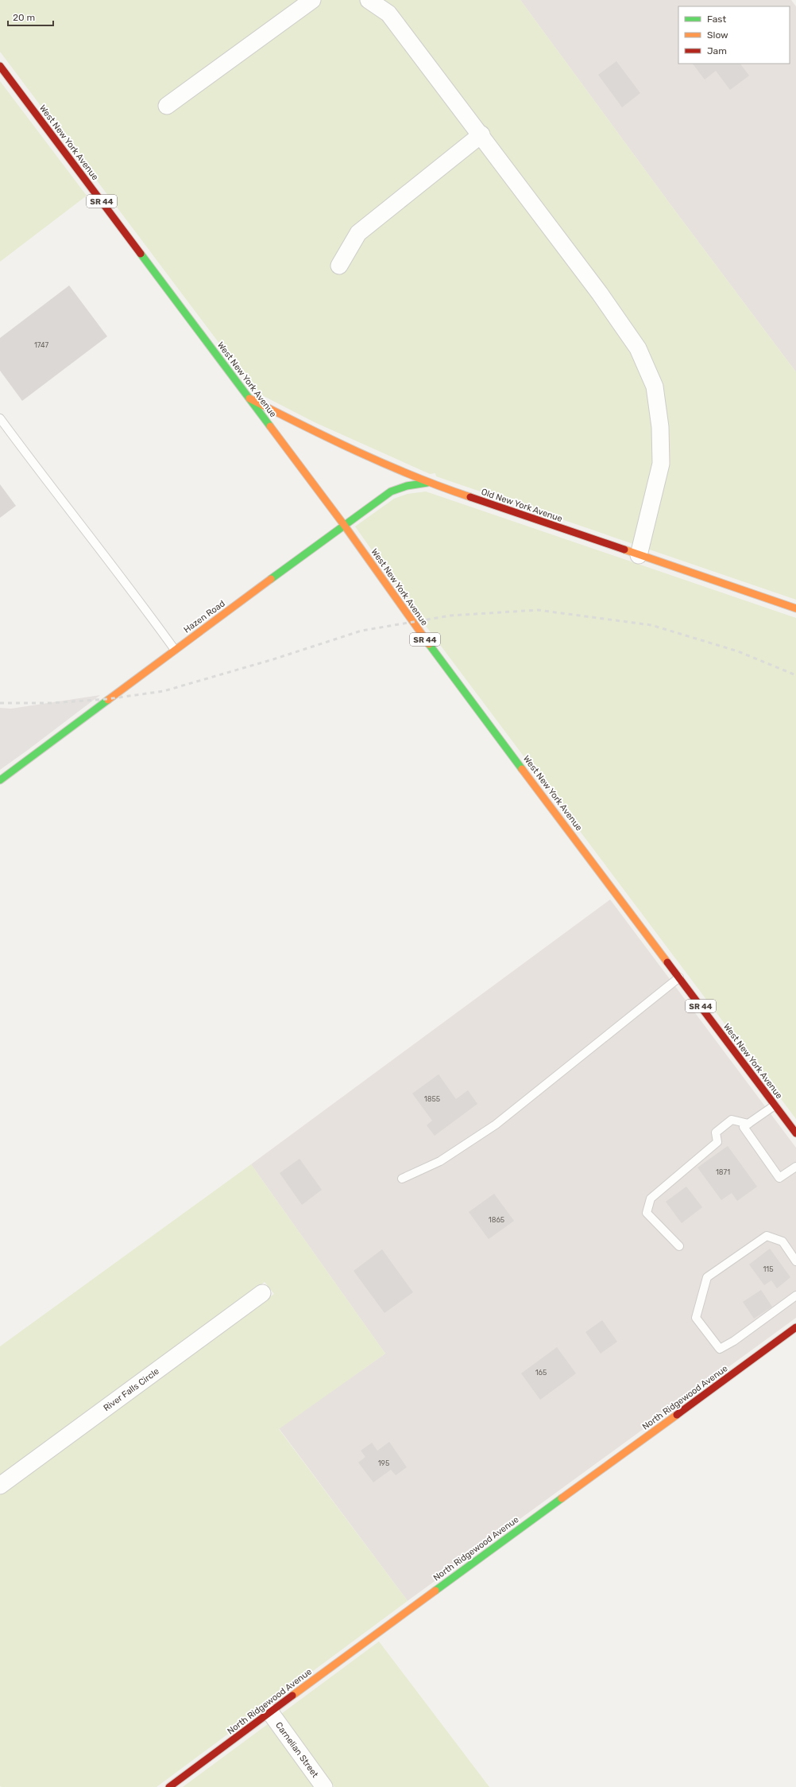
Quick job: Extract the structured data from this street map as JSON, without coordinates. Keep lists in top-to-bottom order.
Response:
{
  "streets": {
    "street": [
      "West New York Avenue",
      "SR 44",
      "Old New York Avenue",
      "Hazen Road",
      "River Falls Circle",
      "North Ridgewood Avenue",
      "Carnelian Street"
    ]
  },
  "crossings": [
    ["West New York Avenue", "Old New York Avenue"],
    ["West New York Avenue", "Hazen Road"],
    ["Old New York Avenue", "Hazen Road"],
    ["North Ridgewood Avenue", "Carnelian Street"]
  ],
  "house_numbers": [
    "1747",
    "1855",
    "1871",
    "1865",
    "115",
    "165",
    "195"
  ],
  "legend": ["Fast", "Slow", "Jam"],
  "scale_bar": "20 m"
}
